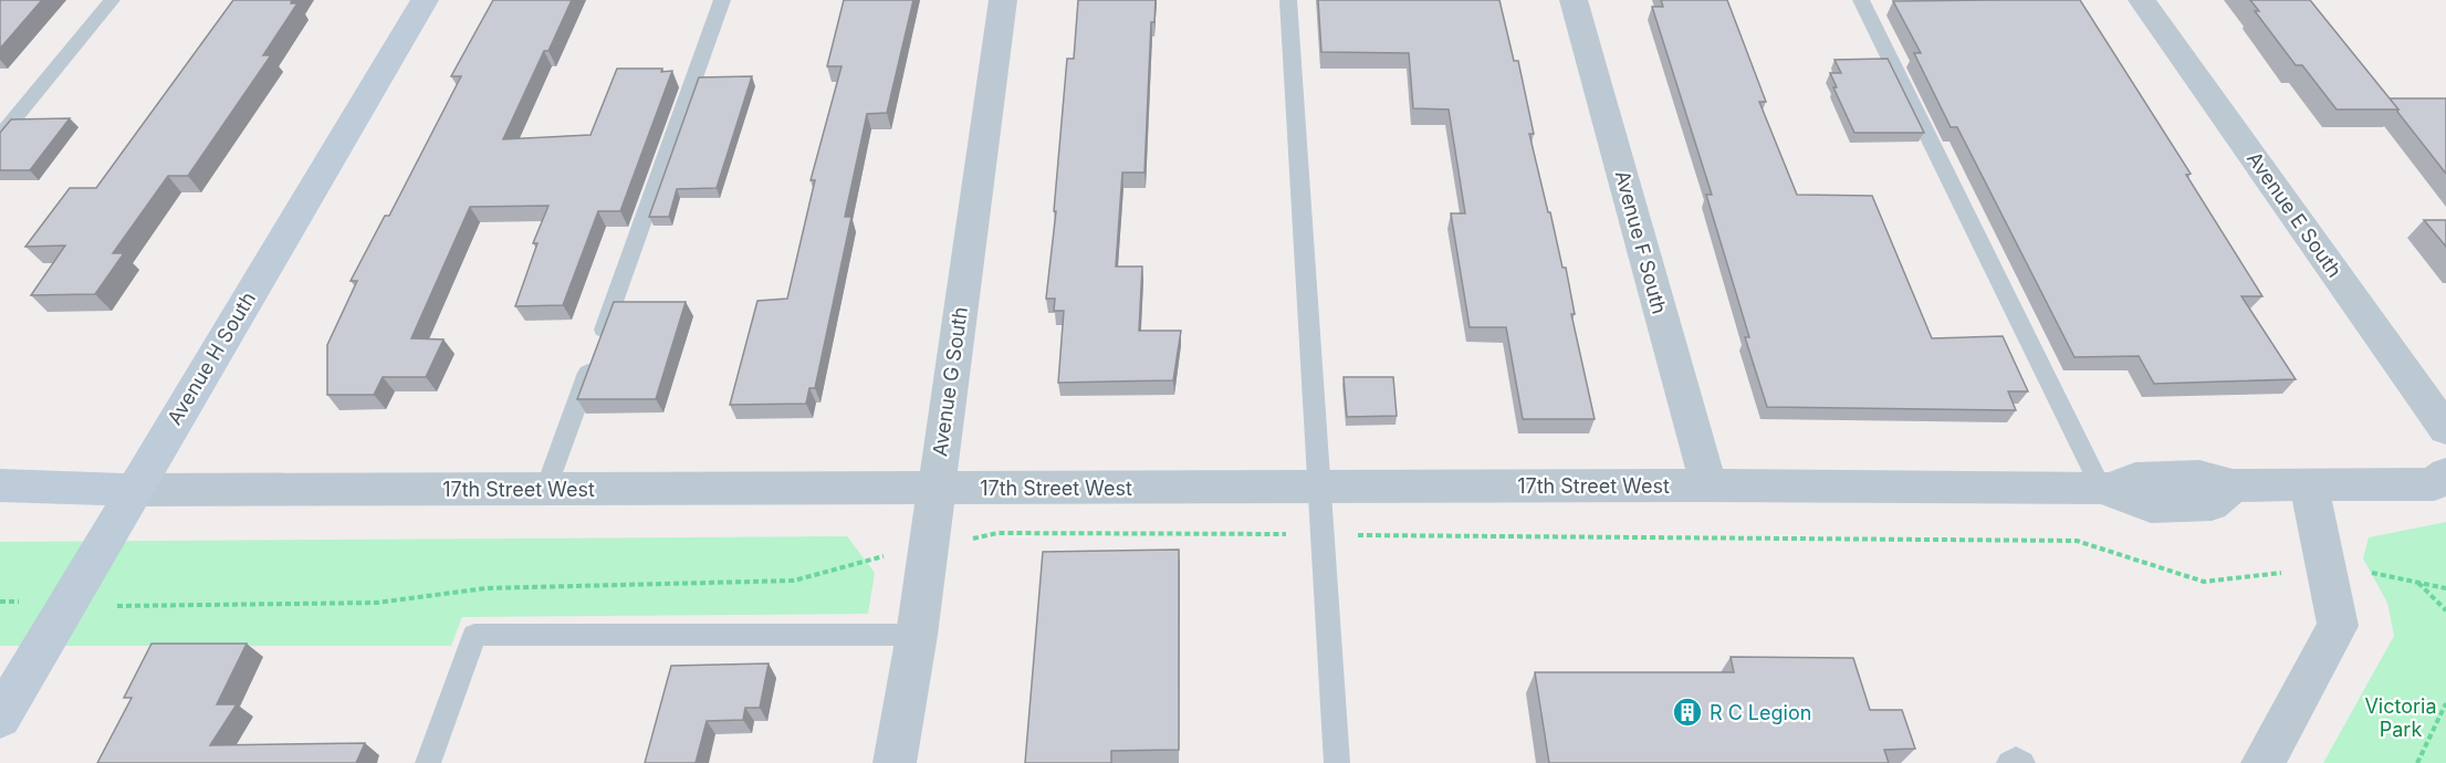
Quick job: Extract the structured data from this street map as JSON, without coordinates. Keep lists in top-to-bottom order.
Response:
{
  "streets": {
    "street": [
      "Avenue E South",
      "Avenue F South",
      "Avenue H South",
      "Avenue G South",
      "17th Street West"
    ]
  },
  "crossings": [
    ["Avenue F South", "17th Street West"],
    ["Avenue H South", "17th Street West"],
    ["Avenue G South", "17th Street West"]
  ],
  "parks": ["Victoria Park"],
  "places": {
    "building": ["R C Legion"]
  }
}
